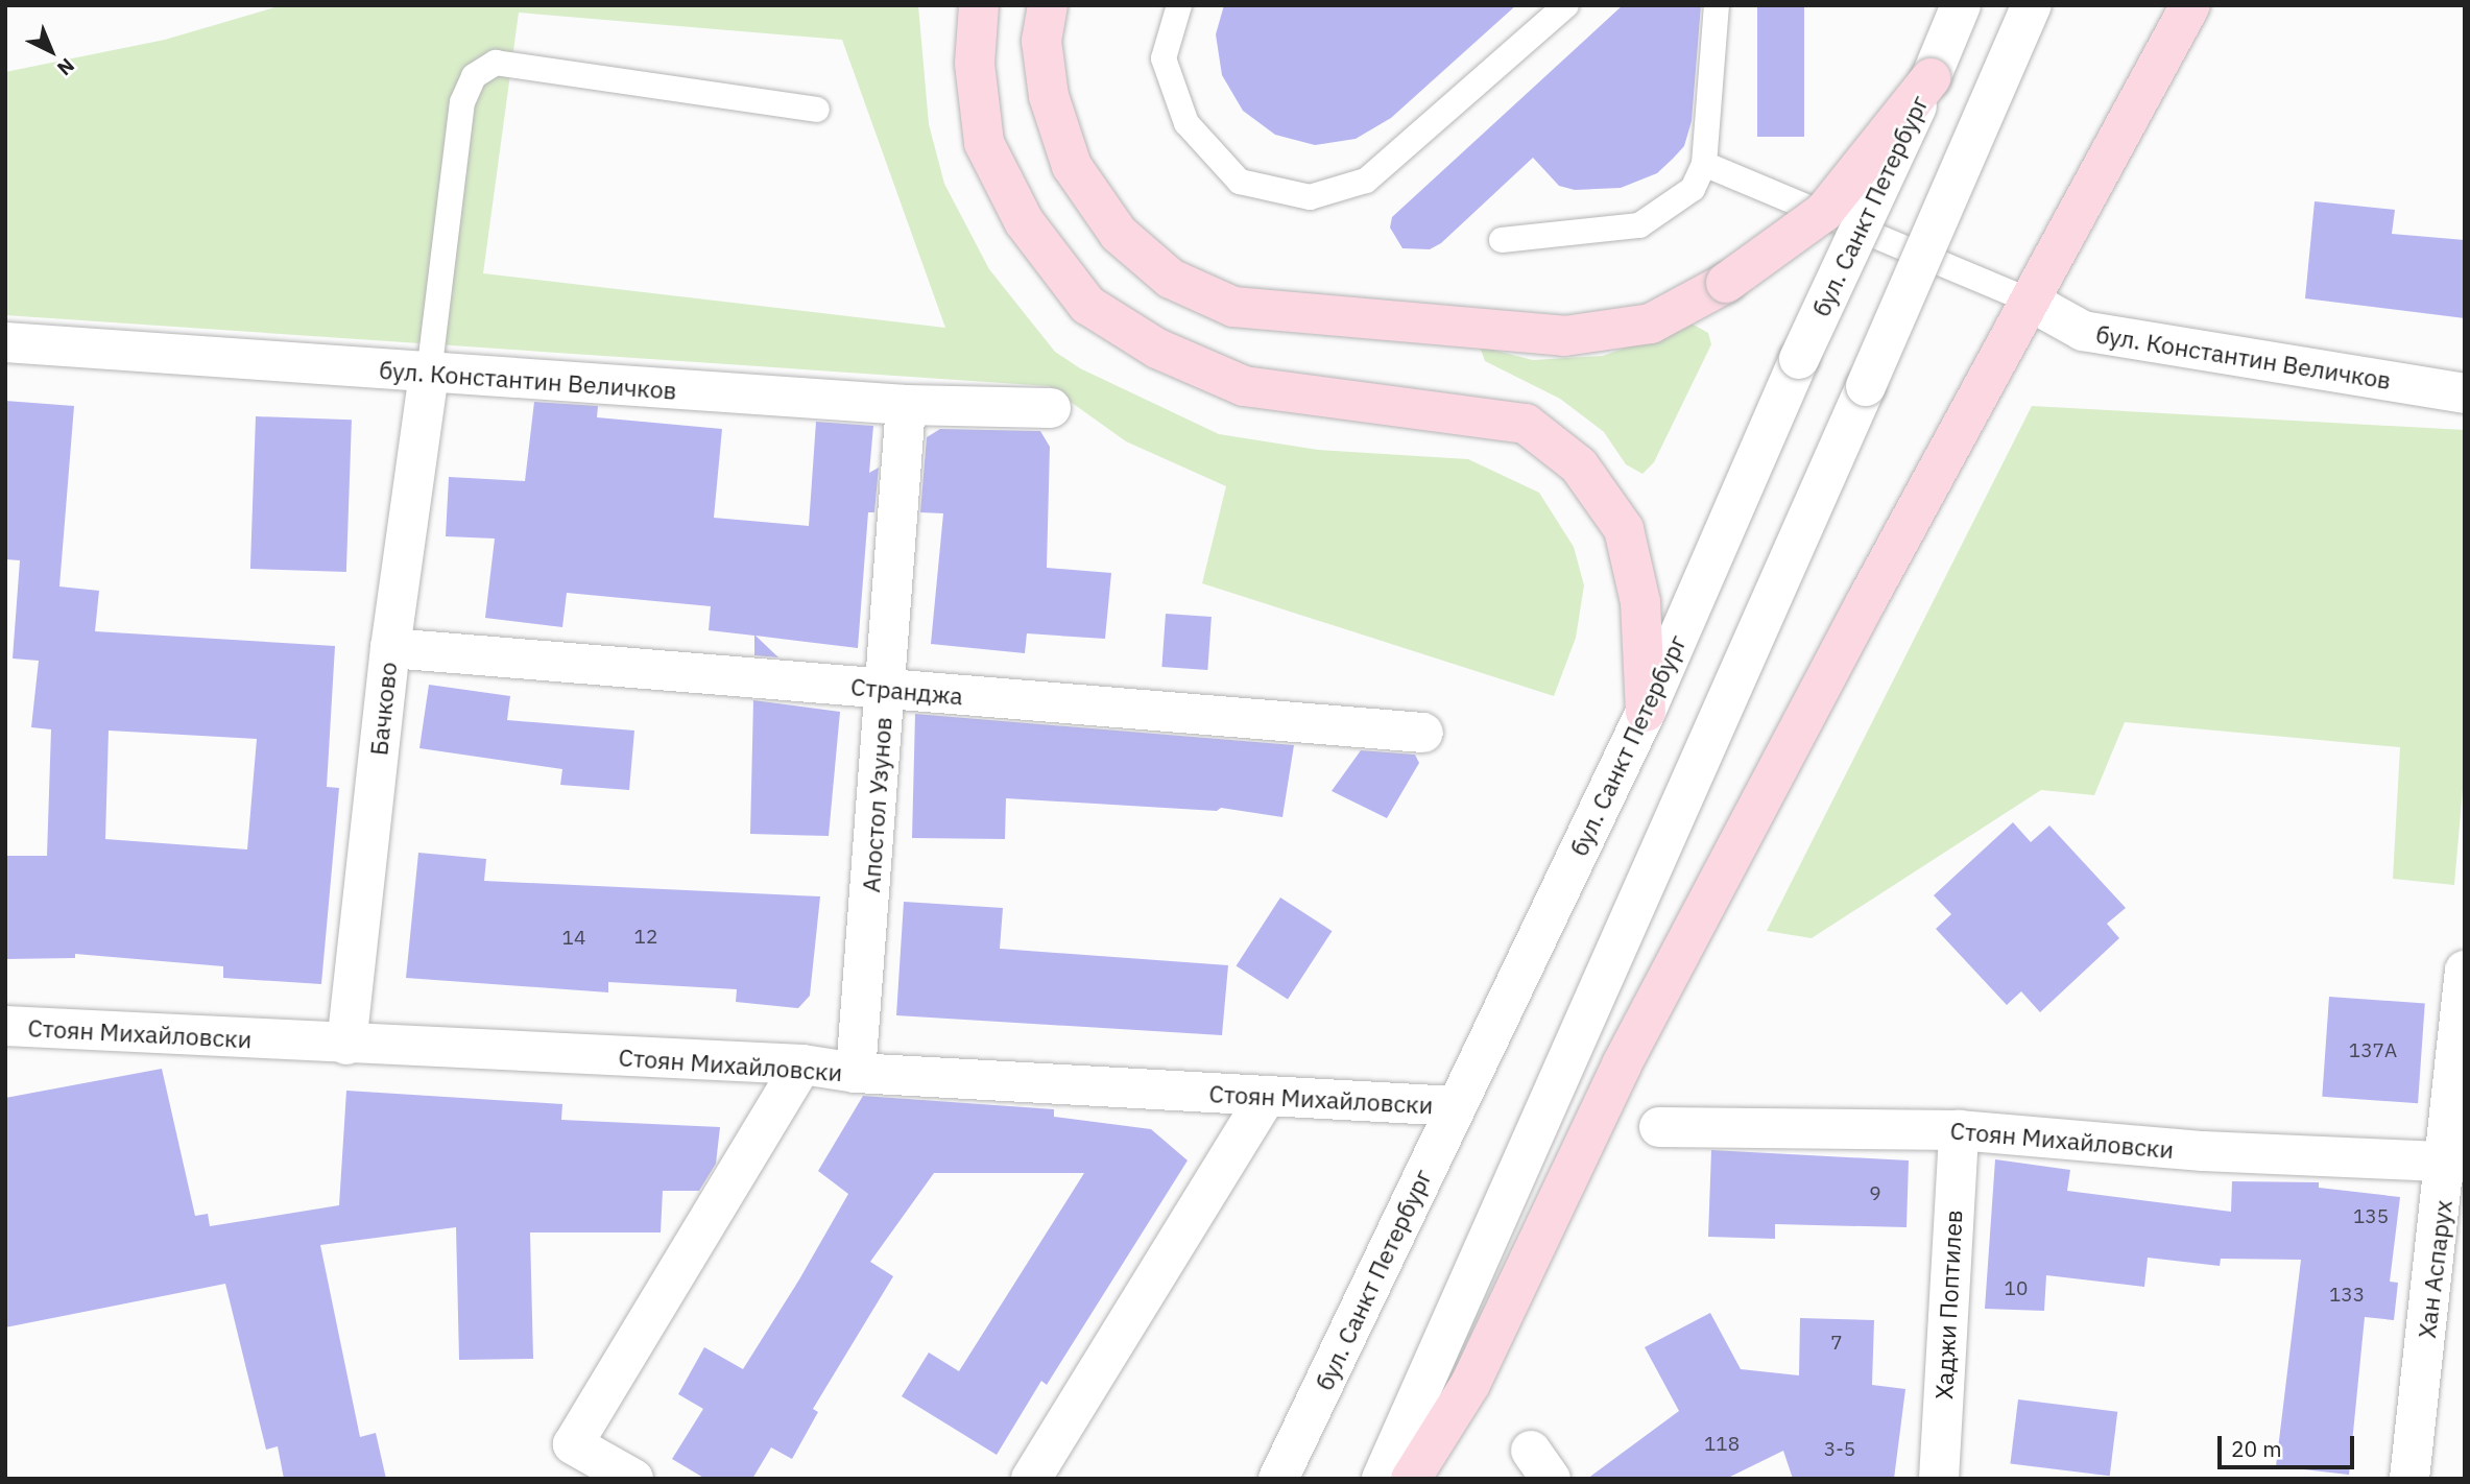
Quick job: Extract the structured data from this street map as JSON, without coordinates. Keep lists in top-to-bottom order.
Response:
{
  "streets": {
    "street": [
      "бул. Санкт Петербург",
      "бул. Константин Величков",
      "Странджа",
      "Бачково",
      "Апостол Узунов",
      "Стоян Михайловски",
      "Хан Аспарух",
      "Хаджи Поптилев"
    ]
  },
  "crossings": [
    ["бул. Санкт Петербург", "Стоян Михайловски"],
    ["бул. Константин Величков", "Бачково"],
    ["бул. Константин Величков", "Апостол Узунов"],
    ["Странджа", "Бачково"],
    ["Странджа", "Апостол Узунов"],
    ["Бачково", "Стоян Михайловски"],
    ["Апостол Узунов", "Стоян Михайловски"],
    ["Стоян Михайловски", "Хан Аспарух"],
    ["Стоян Михайловски", "Хаджи Поптилев"]
  ],
  "house_numbers": [
    "12",
    "14",
    "137А",
    "9",
    "135",
    "10",
    "133",
    "7",
    "118",
    "3-5"
  ],
  "scale_bar": "20 m",
  "north": "bottom right"
}
